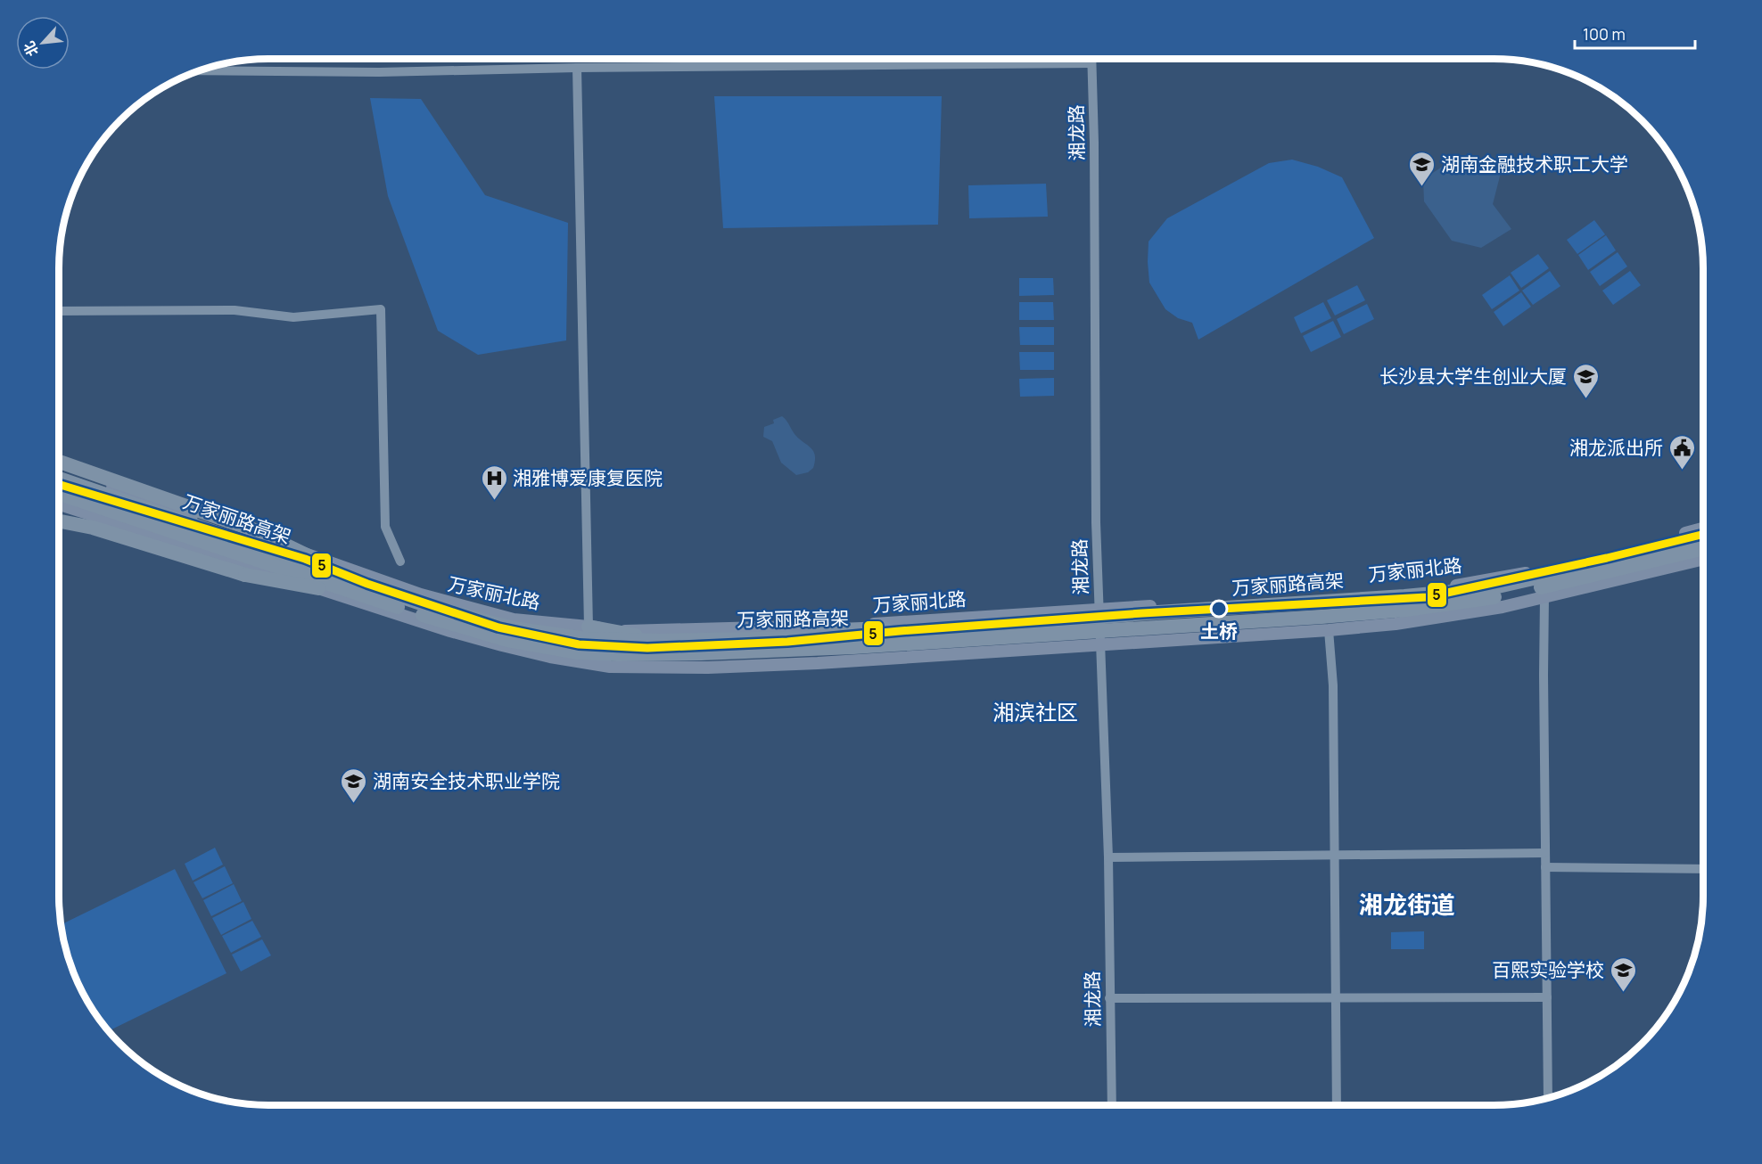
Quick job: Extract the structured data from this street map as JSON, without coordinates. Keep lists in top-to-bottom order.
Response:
{
  "streets": {
    "highway": ["万家丽路高架"],
    "main road": ["万家丽北路"],
    "street": ["湘龙路"]
  },
  "crossings": [
    ["湘龙路", "万家丽北路"]
  ],
  "districts": ["湘滨社区", "湘龙街道"],
  "places": {
    "school or university": [
      "湖南金融技术职工大学",
      "长沙县大学生创业大厦",
      "湖南安全技术职业学院",
      "百熙实验学校"
    ],
    "public building": ["湘龙派出所"],
    "hospital": ["湘雅博爱康复医院"],
    "other": ["土桥"]
  },
  "lines": ["transit line 5"],
  "scale_bar": "100 m",
  "north": "bottom left"
}
